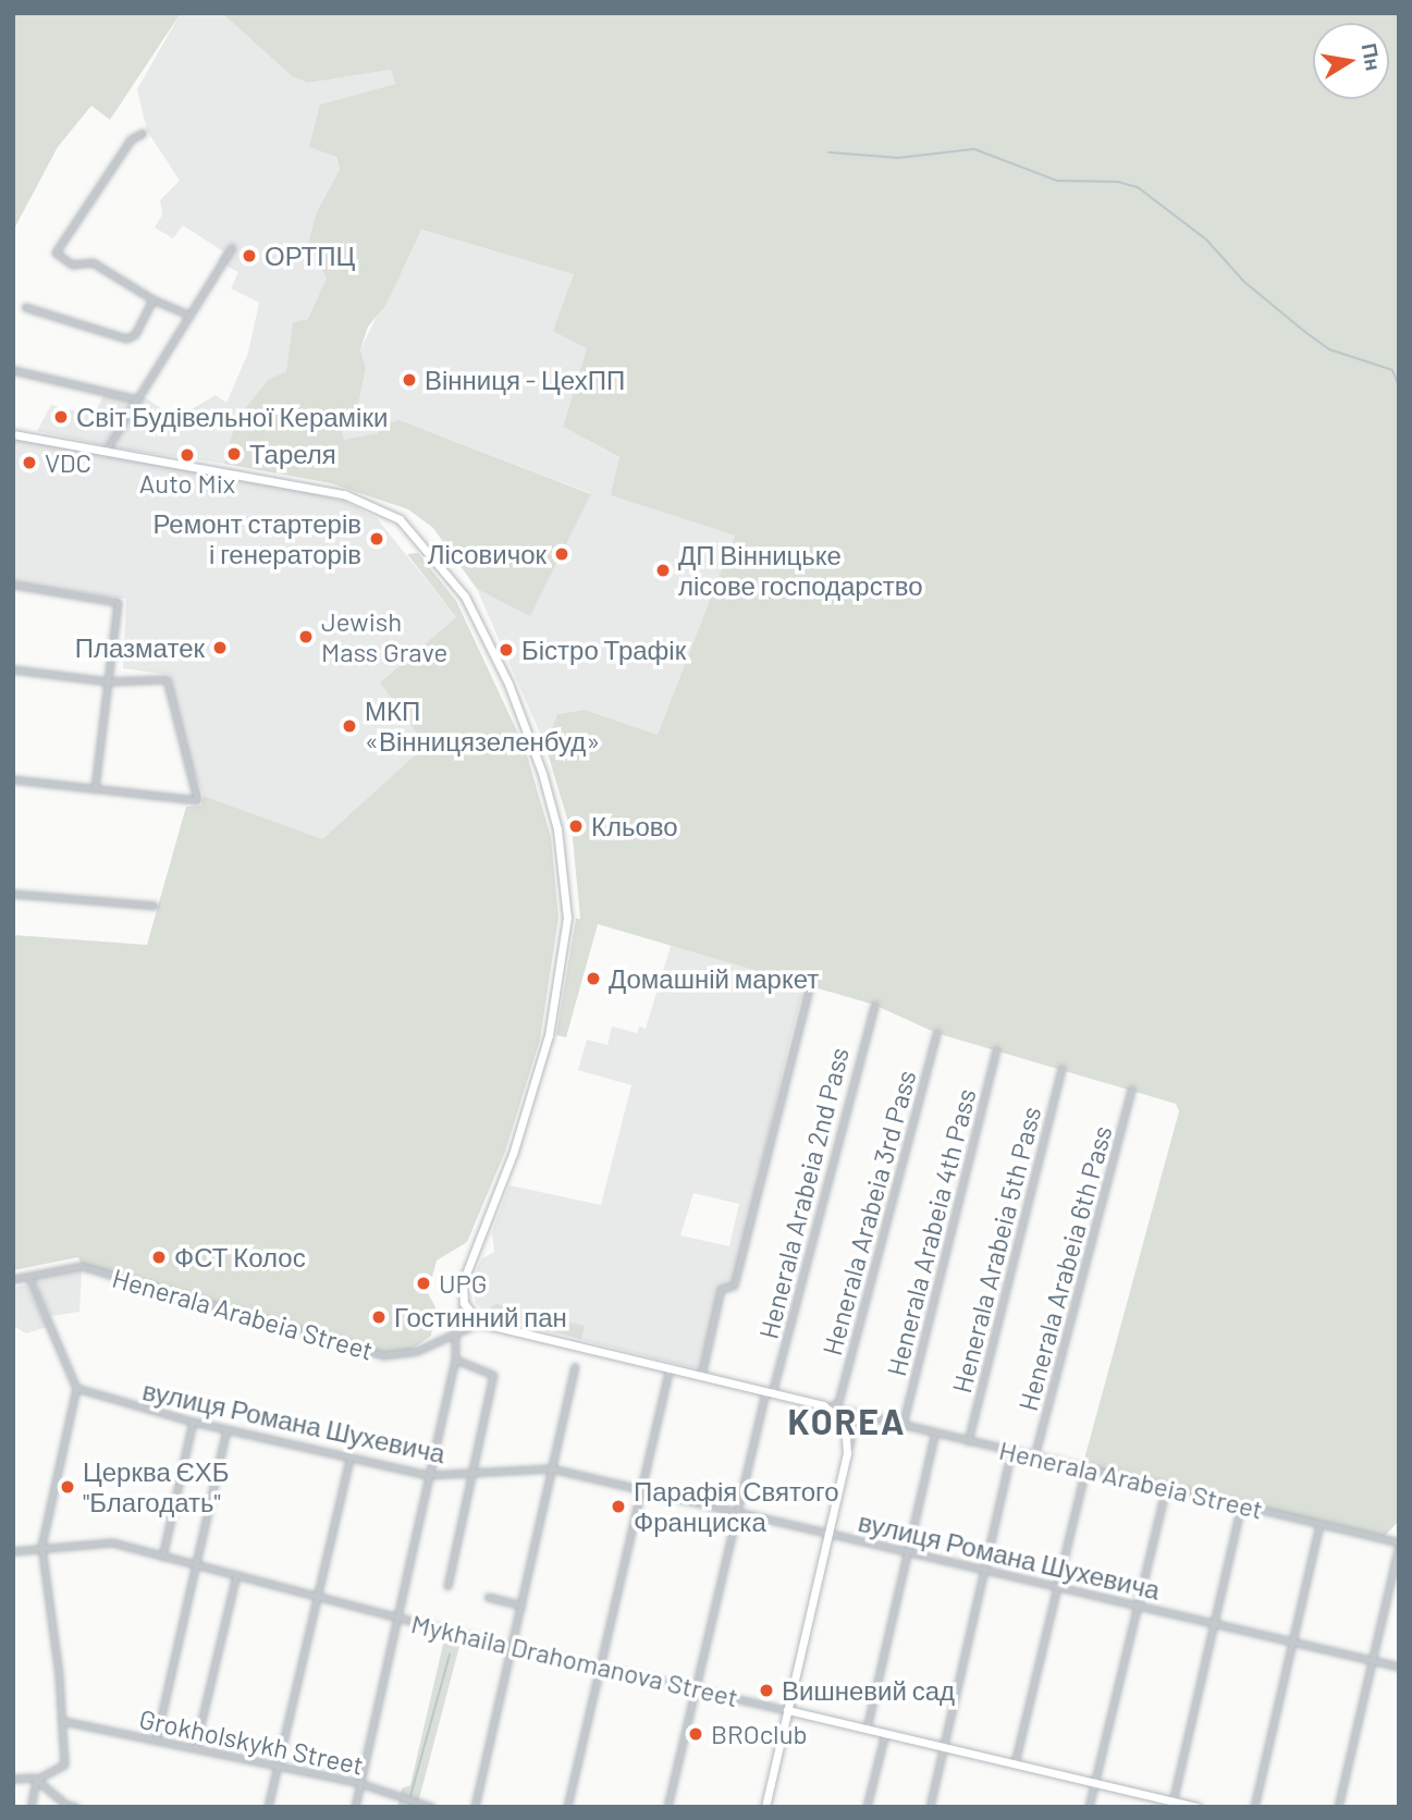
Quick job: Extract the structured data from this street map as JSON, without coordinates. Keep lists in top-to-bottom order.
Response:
{
  "streets": {
    "main road": ["Mykhaila Drahomanova Street"],
    "street": [
      "Henerala Arabeia 2nd Pass",
      "Henerala Arabeia 3rd Pass",
      "Henerala Arabeia 4th Pass",
      "Henerala Arabeia 5th Pass",
      "Henerala Arabeia 6th Pass",
      "Henerala Arabeia Street",
      "вулиця Романа Шухевича",
      "Grokholskykh Street"
    ]
  },
  "crossings": [
    ["Henerala Arabeia 2nd Pass", "вулиця Романа Шухевича"],
    ["Henerala Arabeia 2nd Pass", "Mykhaila Drahomanova Street"],
    ["Henerala Arabeia 3rd Pass", "Henerala Arabeia Street"],
    ["Henerala Arabeia 4th Pass", "Henerala Arabeia Street"],
    ["Henerala Arabeia 5th Pass", "Henerala Arabeia Street"],
    ["Henerala Arabeia 6th Pass", "Henerala Arabeia Street"]
  ],
  "districts": ["KOREA"],
  "places": [
    "ОРТПЦ",
    "Вінниця - ЦехПП",
    "Світ Будівельної Кераміки",
    "Тареля",
    "Auto Mix",
    "VDC",
    "Ремонт стартерів і генераторів",
    "Лісовичок",
    "ДП Вінницьке лісове господарство",
    "Jewish Mass Grave",
    "Плазматек",
    "Бістро Трафік",
    "МКП «Вінницязеленбуд»",
    "Кльово",
    "Домашній маркет",
    "ФСТ Колос",
    "UPG",
    "Гостинний пан",
    "Церква ЄХБ \"Благодать\"",
    "Парафія Святого Франциска",
    "Вишневий сад",
    "BROclub"
  ],
  "north": "right"
}
